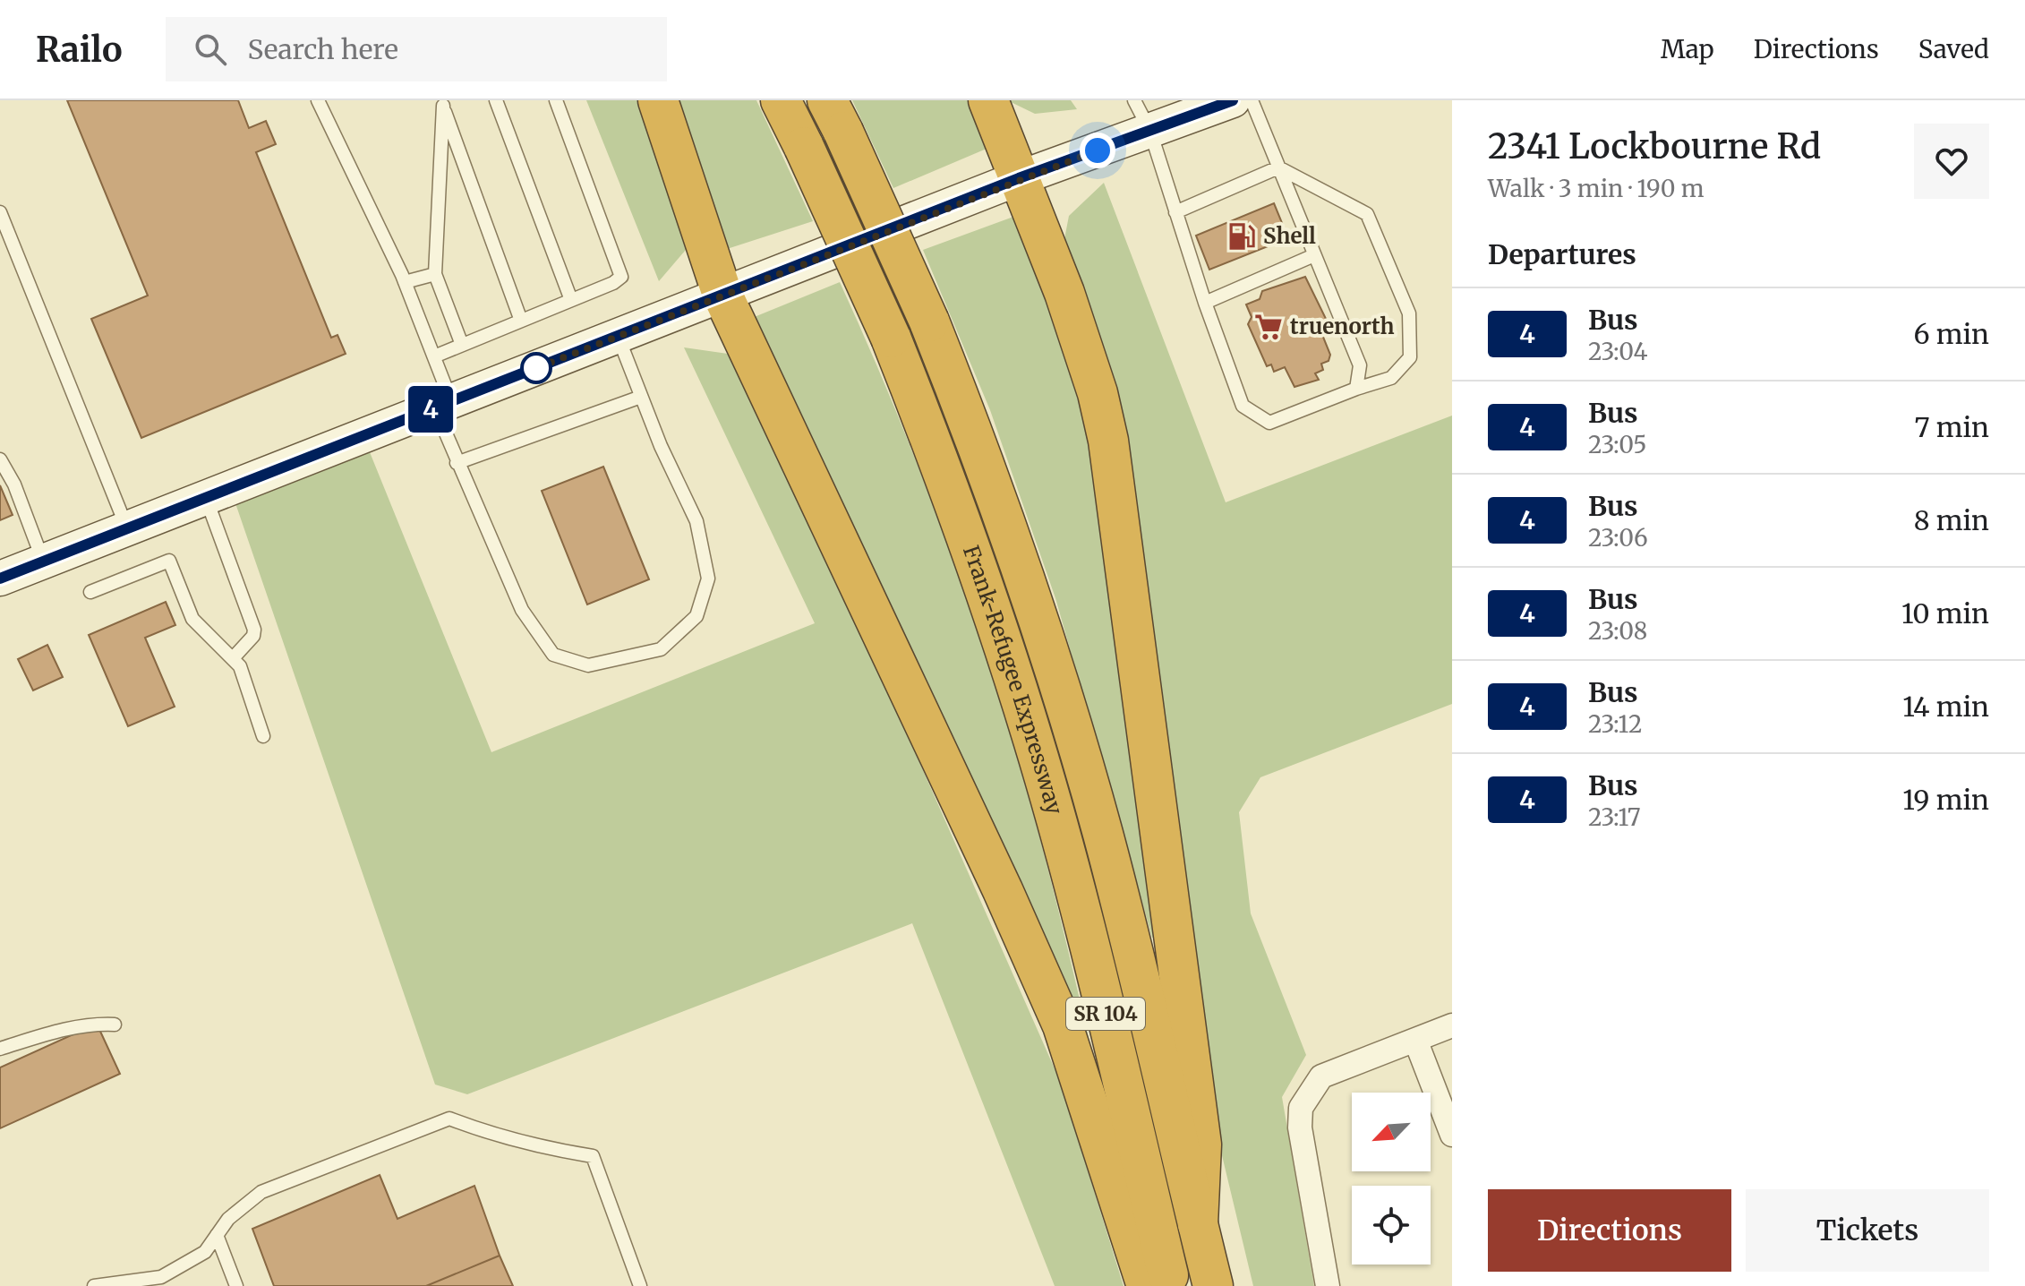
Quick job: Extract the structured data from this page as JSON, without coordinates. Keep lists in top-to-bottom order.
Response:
{
  "streets": {
    "highway": ["Frank-Refugee Expressway", "SR 104"]
  },
  "places": {
    "fuel station": ["Shell"],
    "supermarket": ["truenorth"]
  },
  "lines": ["bus line 4"],
  "north": "bottom left",
  "page": {
    "header": "Railo",
    "search": "Search here",
    "nav": ["Map", "Directions", "Saved"],
    "on_map": "4",
    "heading": [
      ["2341 Lockbourne Rd", "Walk · 3 min · 190 m"],
      "Departures"
    ],
    "list": [
      {
        "mark": "4",
        "name": "Bus",
        "note": "23:04",
        "value": "6 min"
      },
      {
        "mark": "4",
        "name": "Bus",
        "note": "23:05",
        "value": "7 min"
      },
      {
        "mark": "4",
        "name": "Bus",
        "note": "23:06",
        "value": "8 min"
      },
      {
        "mark": "4",
        "name": "Bus",
        "note": "23:08",
        "value": "10 min"
      },
      {
        "mark": "4",
        "name": "Bus",
        "note": "23:12",
        "value": "14 min"
      },
      {
        "mark": "4",
        "name": "Bus",
        "note": "23:17",
        "value": "19 min"
      }
    ],
    "buttons": ["Directions", "Tickets"]
  }
}
